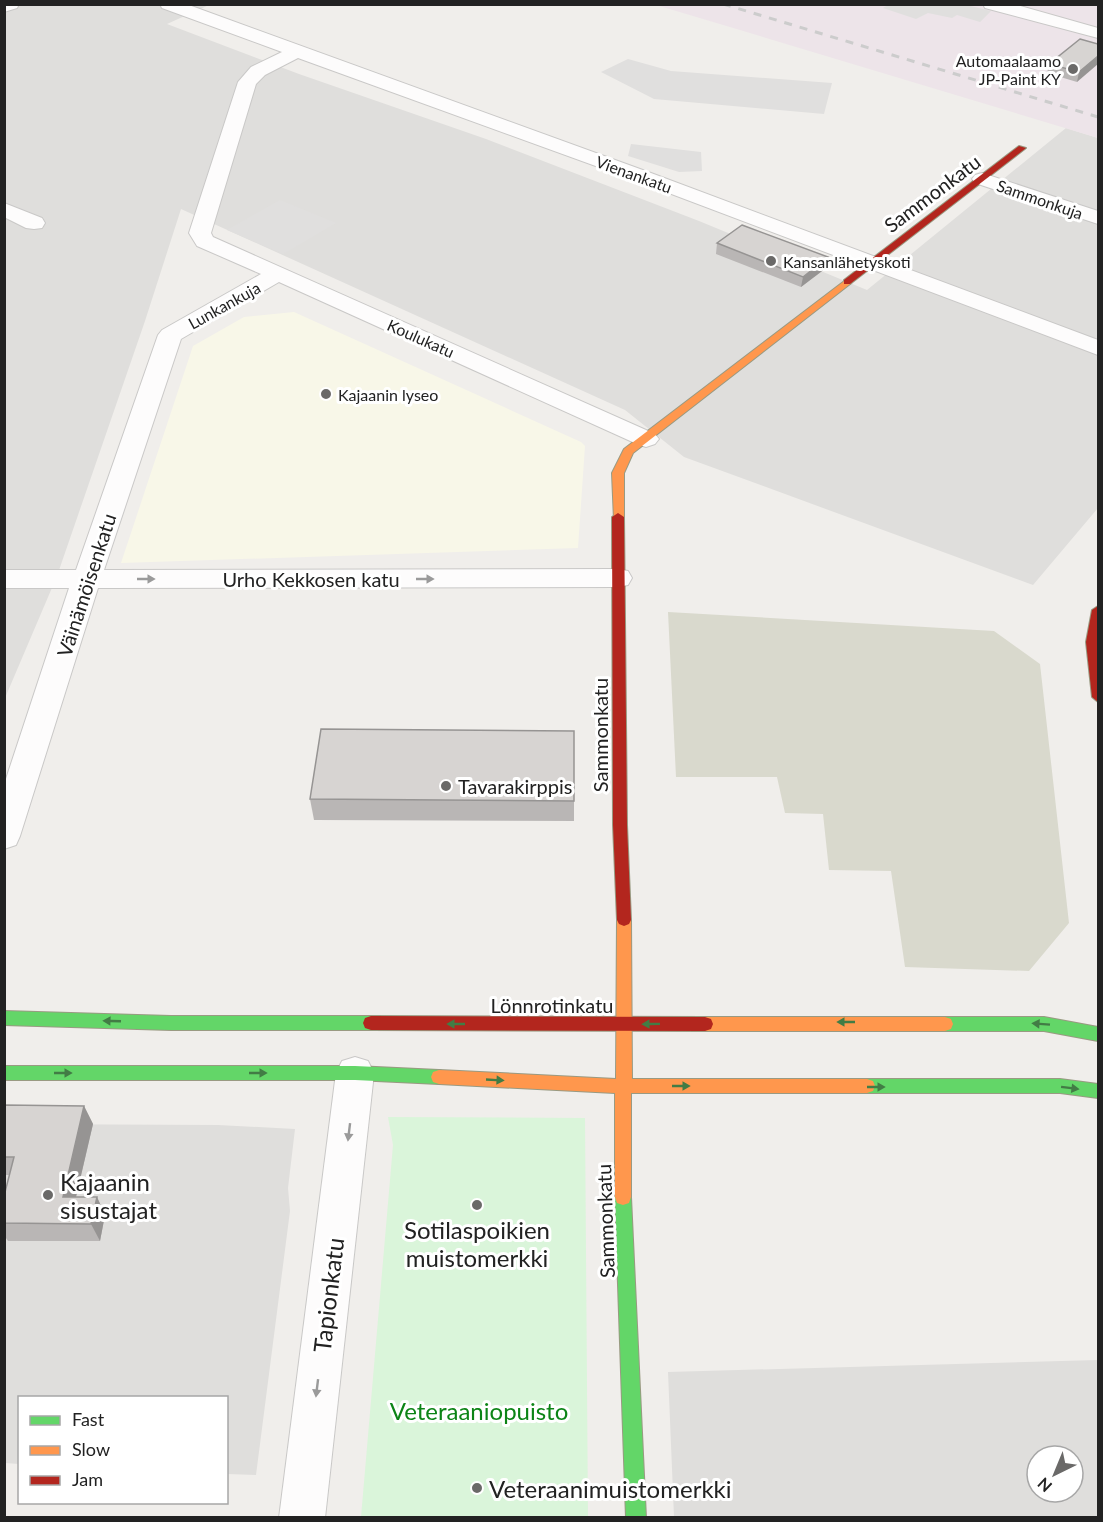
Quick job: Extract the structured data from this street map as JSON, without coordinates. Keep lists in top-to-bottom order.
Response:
{
  "streets": {
    "main road": ["Sammonkatu", "Lönnrotinkatu"],
    "street": [
      "Vienankatu",
      "Sammonkuja",
      "Lunkankuja",
      "Koulukatu",
      "Urho Kekkosen katu",
      "Väinämöisenkatu",
      "Tapionkatu"
    ]
  },
  "crossings": [
    ["Vienankatu", "Sammonkatu"],
    ["Vienankatu", "Koulukatu"],
    ["Sammonkatu", "Sammonkuja"],
    ["Sammonkatu", "Koulukatu"],
    ["Sammonkatu", "Urho Kekkosen katu"],
    ["Sammonkatu", "Lönnrotinkatu"],
    ["Lunkankuja", "Koulukatu"],
    ["Lunkankuja", "Väinämöisenkatu"],
    ["Urho Kekkosen katu", "Väinämöisenkatu"]
  ],
  "one_way": ["Urho Kekkosen katu", "Tapionkatu"],
  "parks": ["Veteraaniopuisto"],
  "places": [
    "Automaalaamo JP-Paint KY",
    "Kansanlähetyskoti",
    "Kajaanin lyseo",
    "Tavarakirppis",
    "Kajaanin sisustajat",
    "Sotilaspoikien muistomerkki",
    "Veteraanimuistomerkki"
  ],
  "legend": ["Fast", "Slow", "Jam"],
  "north": "bottom left"
}
